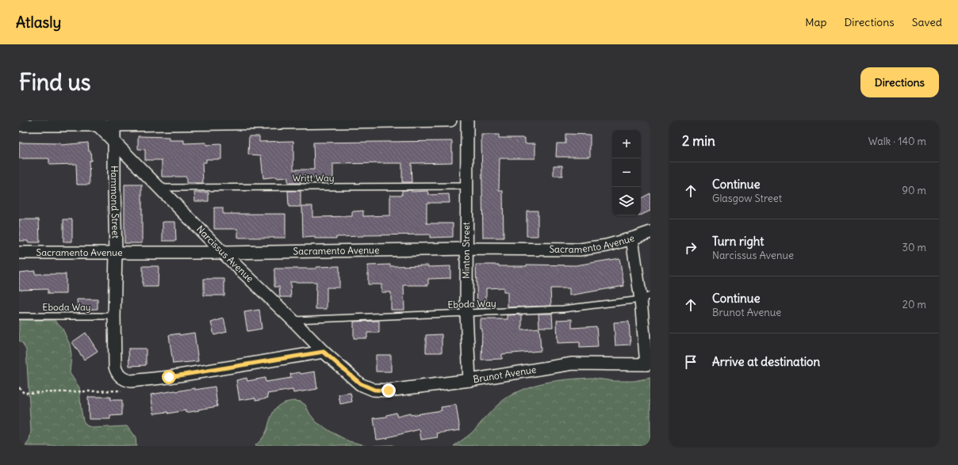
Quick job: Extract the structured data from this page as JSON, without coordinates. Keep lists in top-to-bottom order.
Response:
{
  "streets": {
    "street": [
      "Hammond Street",
      "Sacramento Avenue",
      "Minton Street",
      "Narcissus Avenue",
      "Brunot Avenue"
    ],
    "lane": ["Writt Way", "Eboda Way"]
  },
  "crossings": [
    ["Writt Way", "Minton Street"],
    ["Writt Way", "Narcissus Avenue"],
    ["Hammond Street", "Sacramento Avenue"],
    ["Hammond Street", "Narcissus Avenue"],
    ["Hammond Street", "Eboda Way"],
    ["Sacramento Avenue", "Minton Street"],
    ["Sacramento Avenue", "Narcissus Avenue"],
    ["Minton Street", "Eboda Way"],
    ["Minton Street", "Brunot Avenue"],
    ["Narcissus Avenue", "Eboda Way"],
    ["Narcissus Avenue", "Brunot Avenue"]
  ],
  "page": {
    "header": "Atlasly",
    "nav": ["Map", "Directions", "Saved"],
    "buttons": "Directions",
    "title": "Find us",
    "heading": ["2 min", "Walk · 140 m"],
    "map_buttons": ["+", "−"],
    "list": [
      ["Continue", "Glasgow Street", "90 m"],
      ["Turn right", "Narcissus Avenue", "30 m"],
      ["Continue", "Brunot Avenue", "20 m"],
      "Arrive at destination"
    ]
  }
}
